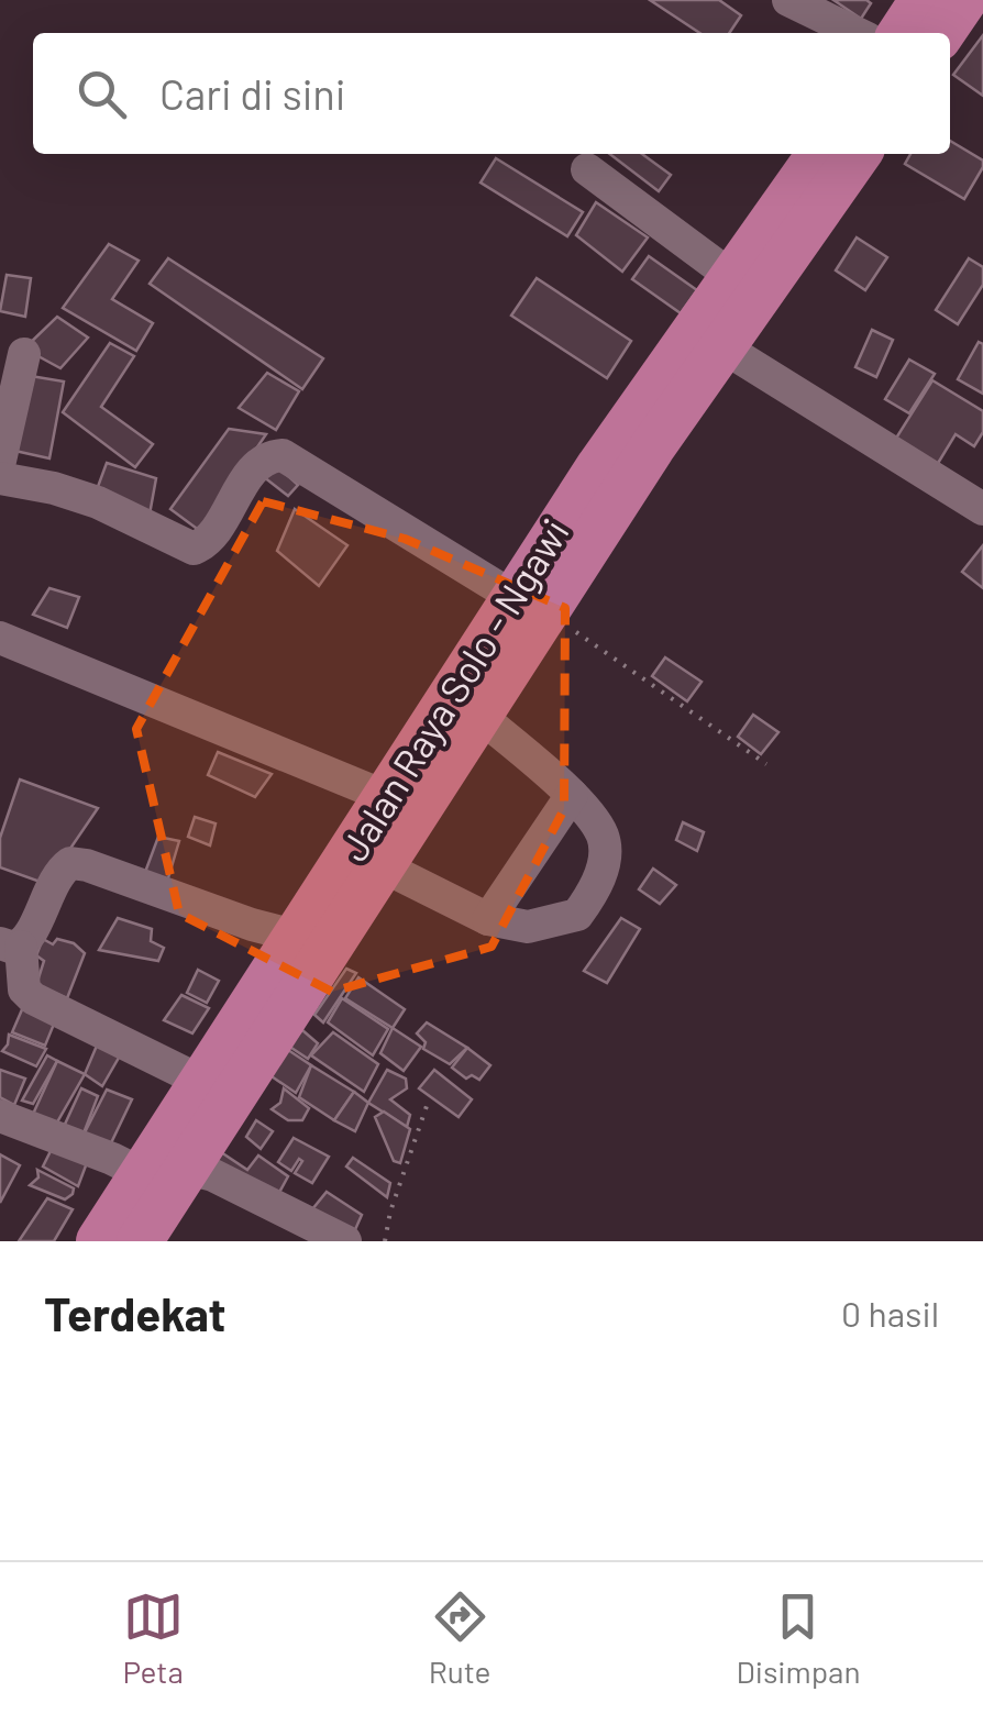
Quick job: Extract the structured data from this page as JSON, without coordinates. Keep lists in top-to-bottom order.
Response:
{
  "streets": {
    "highway": ["Jalan Raya Solo - Ngawi"]
  },
  "page": {
    "search": "Cari di sini",
    "heading": ["Terdekat", "0 hasil"],
    "nav": ["Peta", "Rute", "Disimpan"]
  }
}
